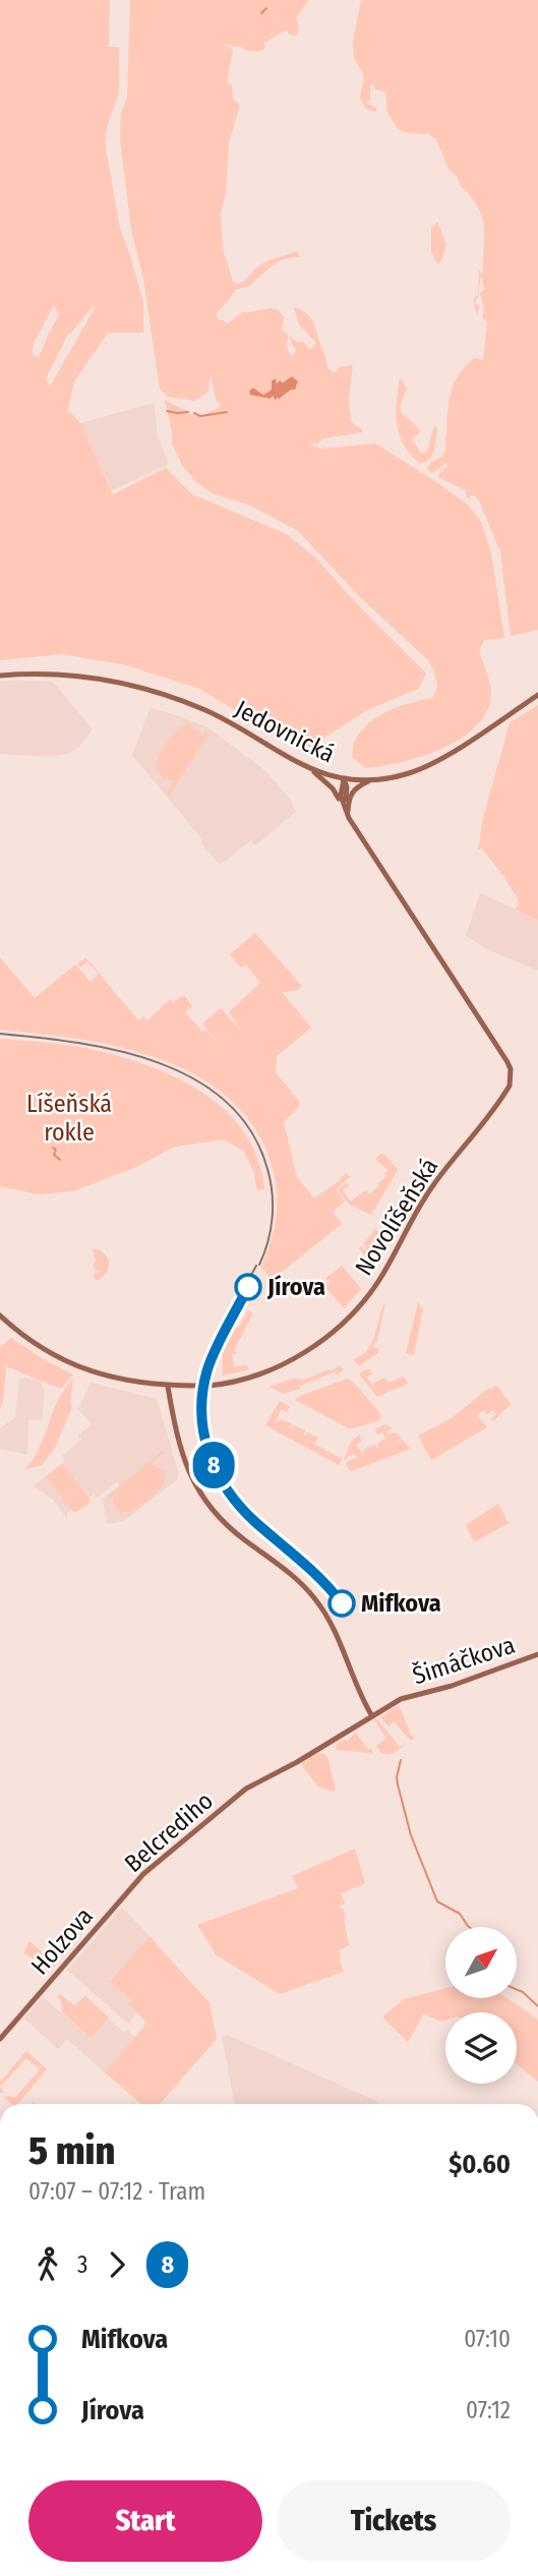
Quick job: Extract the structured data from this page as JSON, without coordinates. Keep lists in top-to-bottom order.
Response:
{
  "streets": {
    "street": [
      "Jedovnická",
      "Novolíšeňská",
      "Šimáčkova",
      "Belcrediho",
      "Holzova"
    ]
  },
  "crossings": [
    ["Jedovnická", "Novolíšeňská"],
    ["Šimáčkova", "Belcrediho"],
    ["Belcrediho", "Holzova"]
  ],
  "parks": ["Líšeňská rokle"],
  "places": ["Jírova", "Mifkova"],
  "lines": ["tram line 8"],
  "north": "top right",
  "page": {
    "on_map": "8",
    "heading": ["5 min", "07:07 – 07:12 · Tram", "$0.60"],
    "legs": ["3", "8"],
    "list": [
      {
        "name": "Mifkova",
        "value": "07:10"
      },
      {
        "name": "Jírova",
        "value": "07:12"
      }
    ],
    "buttons": ["Start", "Tickets"]
  }
}
